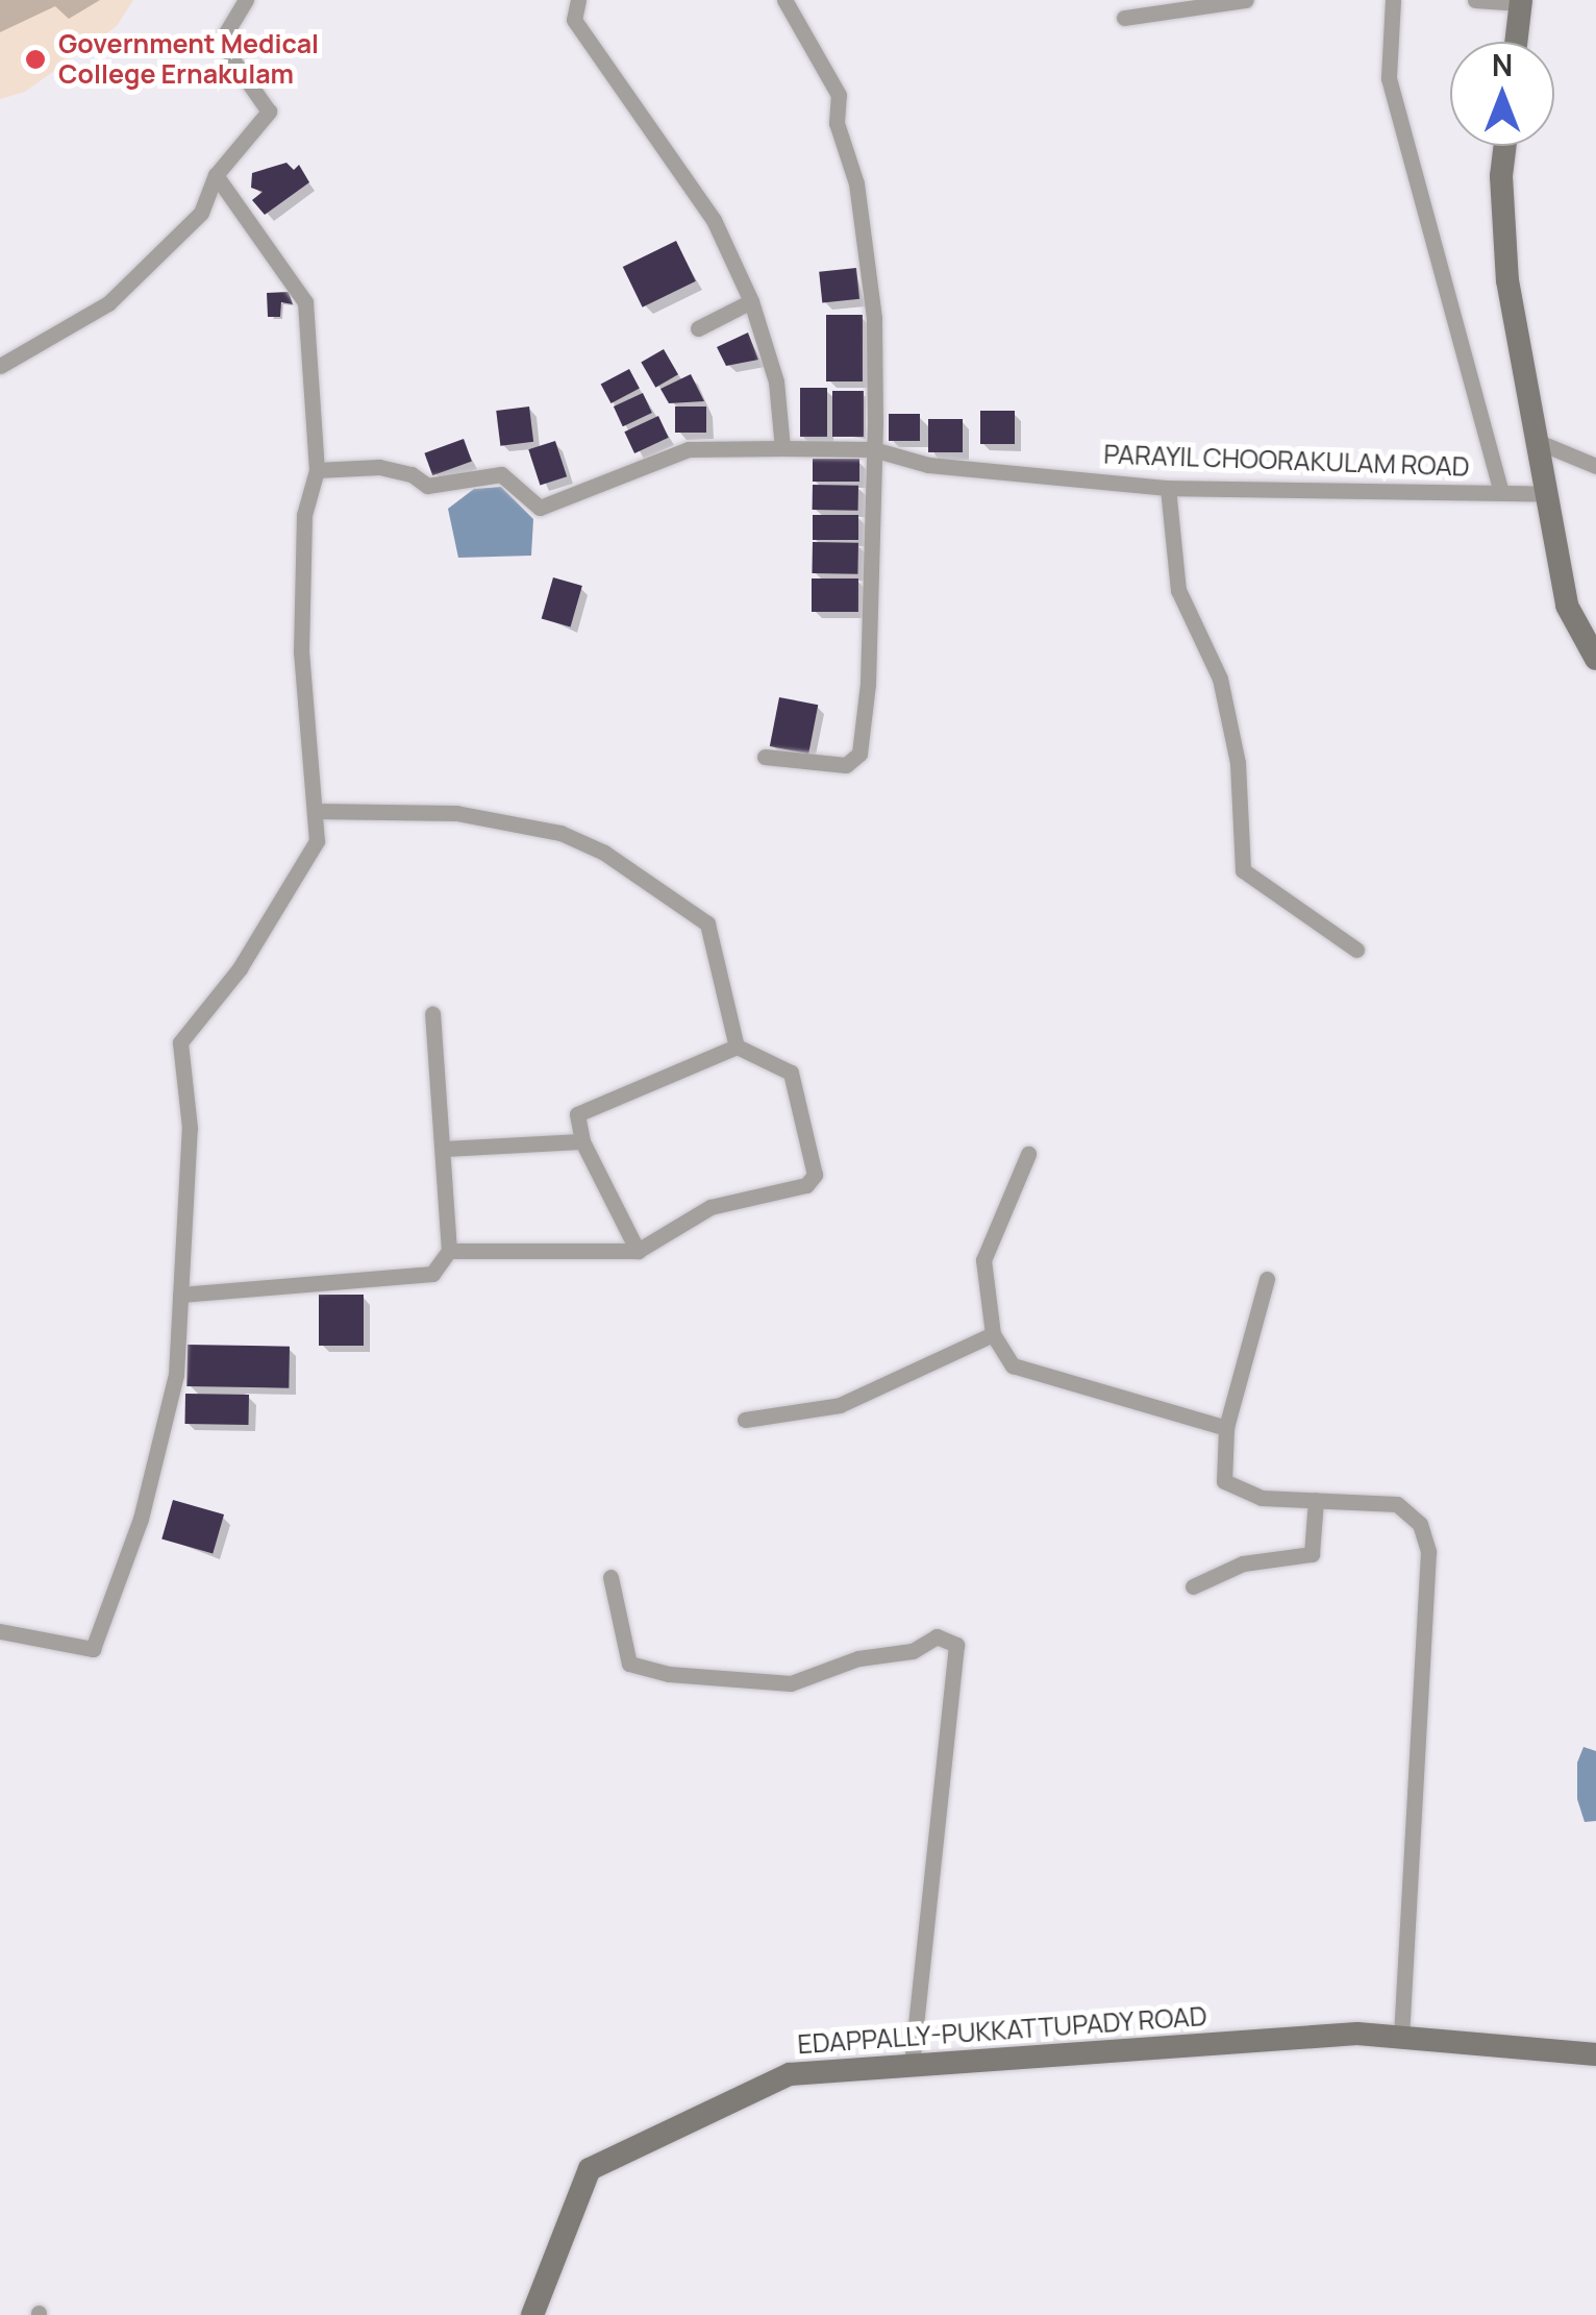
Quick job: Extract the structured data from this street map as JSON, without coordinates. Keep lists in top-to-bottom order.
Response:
{
  "streets": {
    "main road": ["EDAPPALLY-PUKKATTUPADY ROAD"],
    "street": ["PARAYIL CHOORAKULAM ROAD"]
  },
  "places": ["Government Medical College Ernakulam"],
  "north": "top"
}
